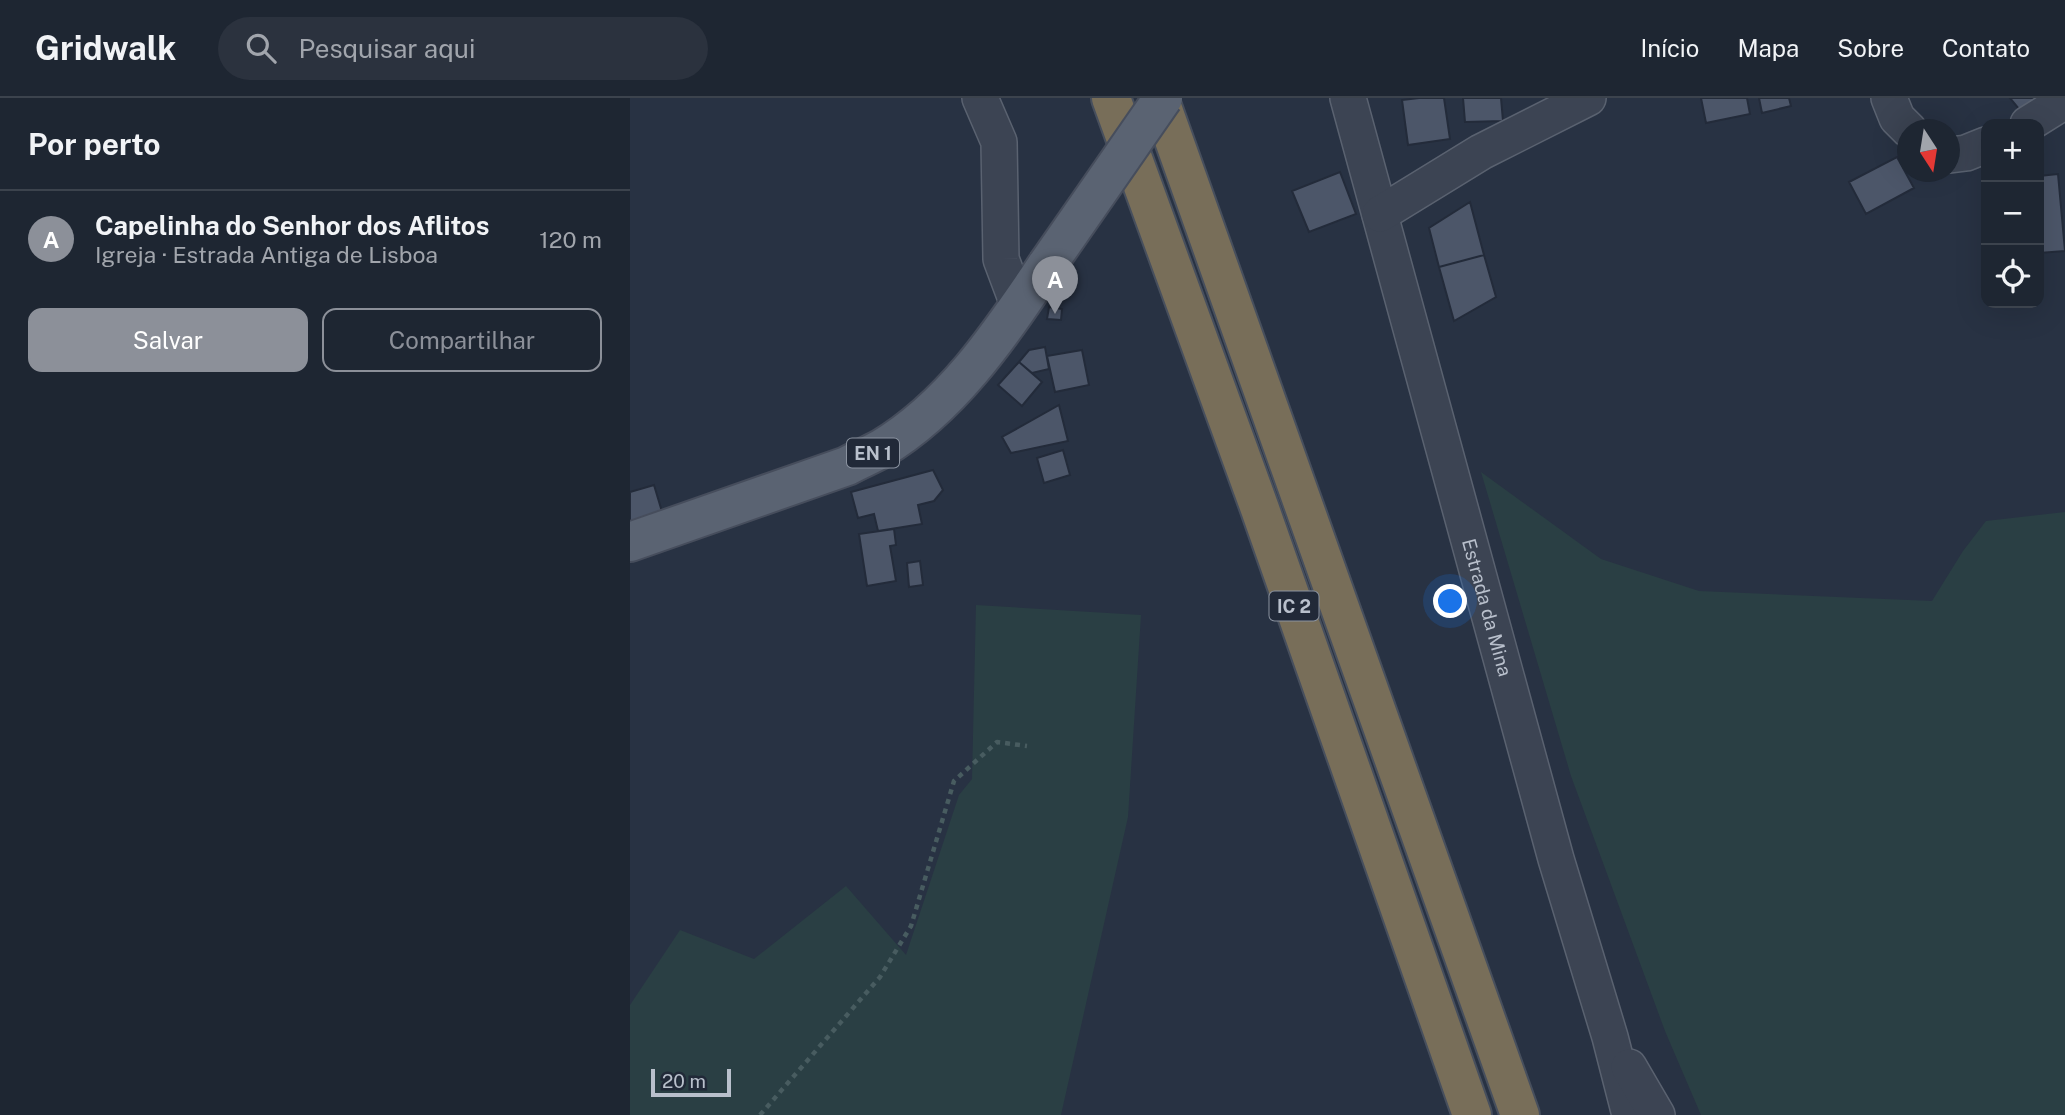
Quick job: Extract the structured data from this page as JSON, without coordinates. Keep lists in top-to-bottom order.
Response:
{
  "streets": {
    "highway": ["IC 2"],
    "main road": ["EN 1"],
    "street": ["Estrada da Mina"]
  },
  "crossings": [
    ["EN 1", "IC 2"]
  ],
  "scale_bar": "20 m",
  "north": "bottom",
  "page": {
    "header": "Gridwalk",
    "search": "Pesquisar aqui",
    "nav": [
      "Início",
      "Mapa",
      "Sobre",
      "Contato"
    ],
    "heading": "Por perto",
    "map_buttons": ["+", "−"],
    "list": [
      {
        "mark": "A",
        "name": "Capelinha do Senhor dos Aflitos",
        "note": "Igreja · Estrada Antiga de Lisboa",
        "value": "120 m"
      }
    ],
    "pins": "A",
    "buttons": ["Salvar", "Compartilhar"],
    "scale": "20 m"
  }
}
